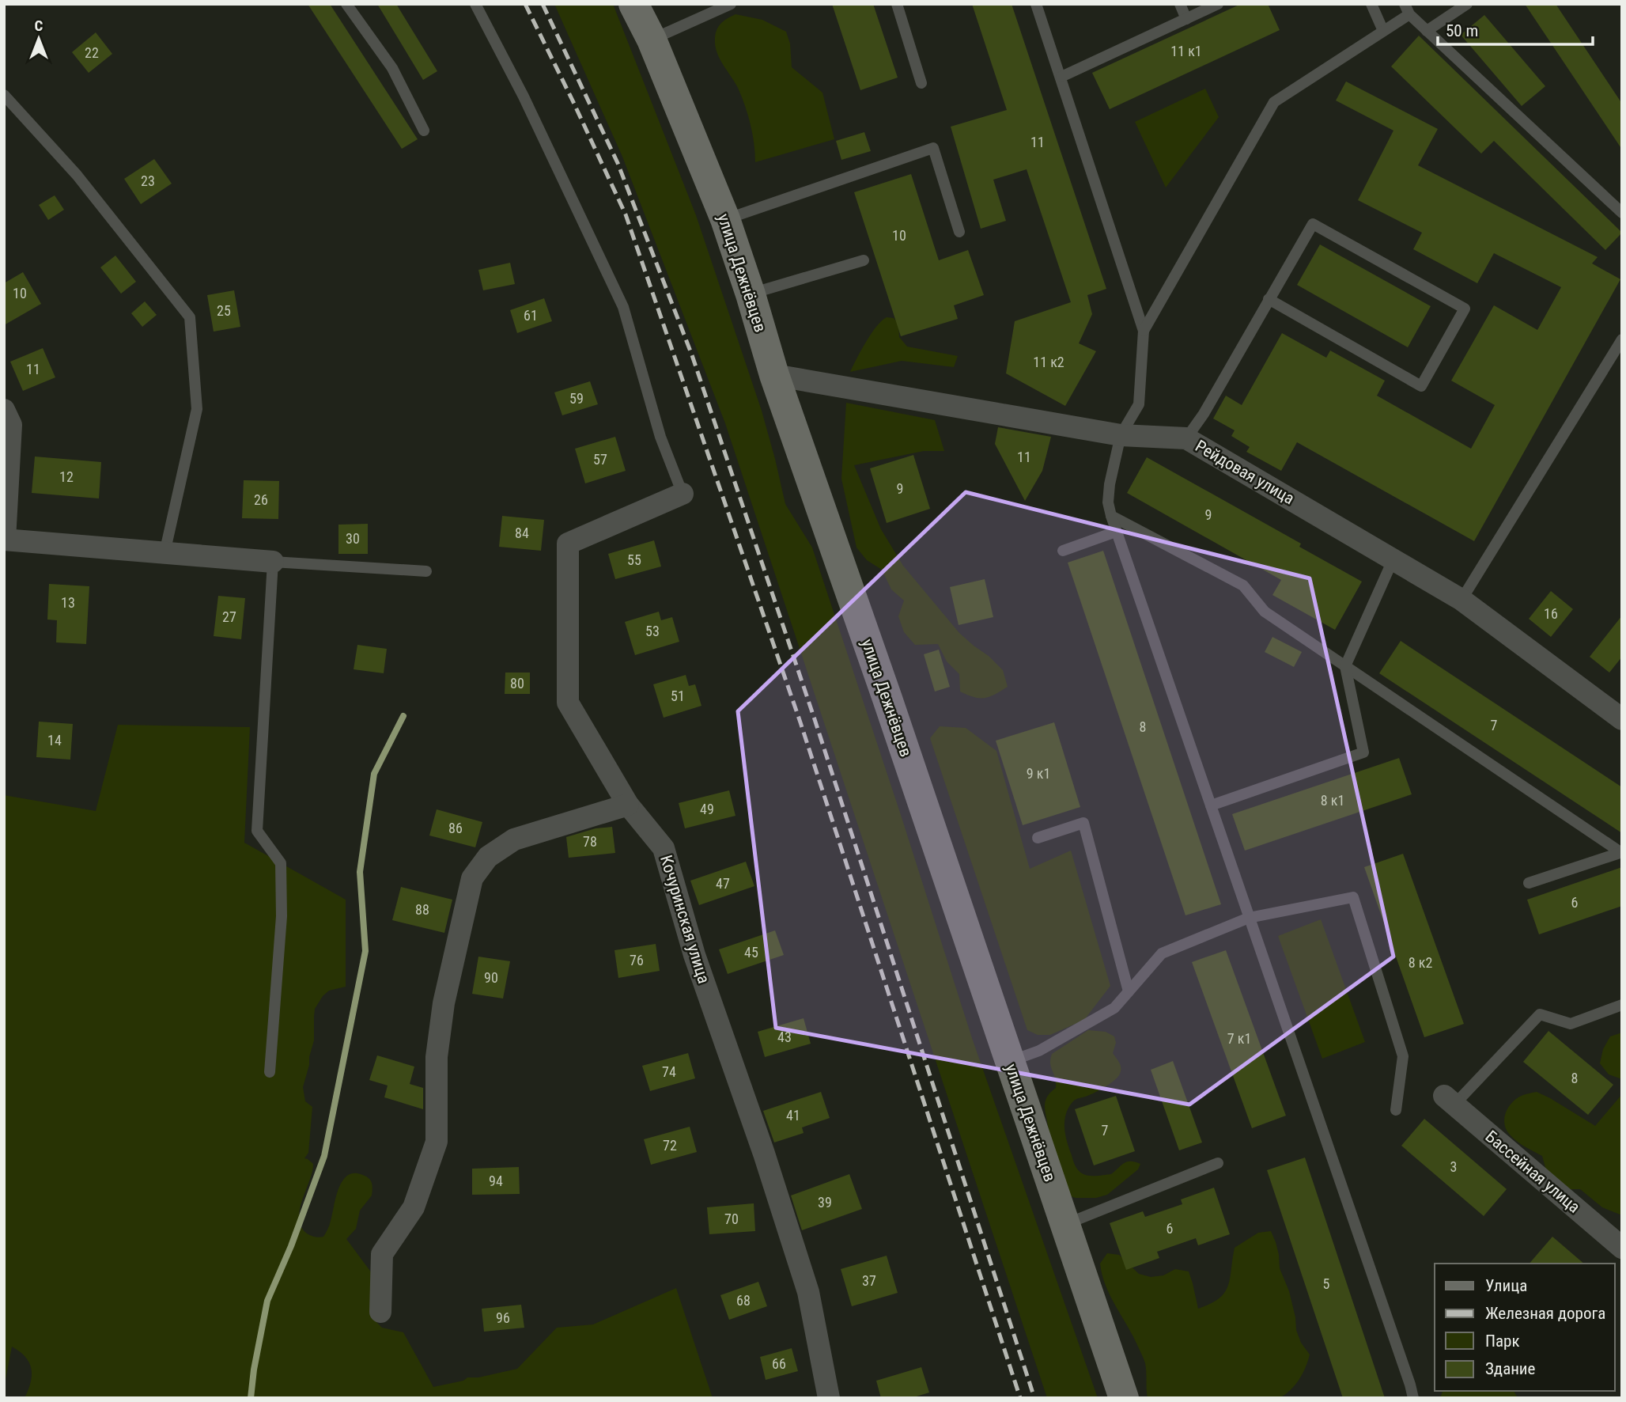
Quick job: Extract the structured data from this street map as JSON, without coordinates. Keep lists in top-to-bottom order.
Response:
{
  "streets": {
    "main road": ["улица Дежнёвцев"],
    "street": ["Рейдовая улица", "Кочуринская улица", "Бассейная улица"]
  },
  "crossings": [
    ["улица Дежнёвцев", "Рейдовая улица"]
  ],
  "house_numbers": [
    "11 к1",
    "22",
    "11",
    "23",
    "10",
    "10",
    "25",
    "61",
    "11 к2",
    "11",
    "59",
    "11",
    "57",
    "12",
    "9",
    "26",
    "9",
    "84",
    "30",
    "55",
    "13",
    "16",
    "27",
    "53",
    "80",
    "51",
    "7",
    "8",
    "14",
    "9 к1",
    "8 к1",
    "49",
    "86",
    "78",
    "47",
    "6",
    "88",
    "45",
    "76",
    "8 к2",
    "90",
    "43",
    "7 к1",
    "74",
    "8",
    "41",
    "7",
    "72",
    "3",
    "94",
    "39",
    "70",
    "6",
    "37",
    "5",
    "68",
    "96",
    "66"
  ],
  "legend": [
    "Улица",
    "Железная дорога",
    "Парк",
    "Здание"
  ],
  "scale_bar": "50 m",
  "north": "top"
}
